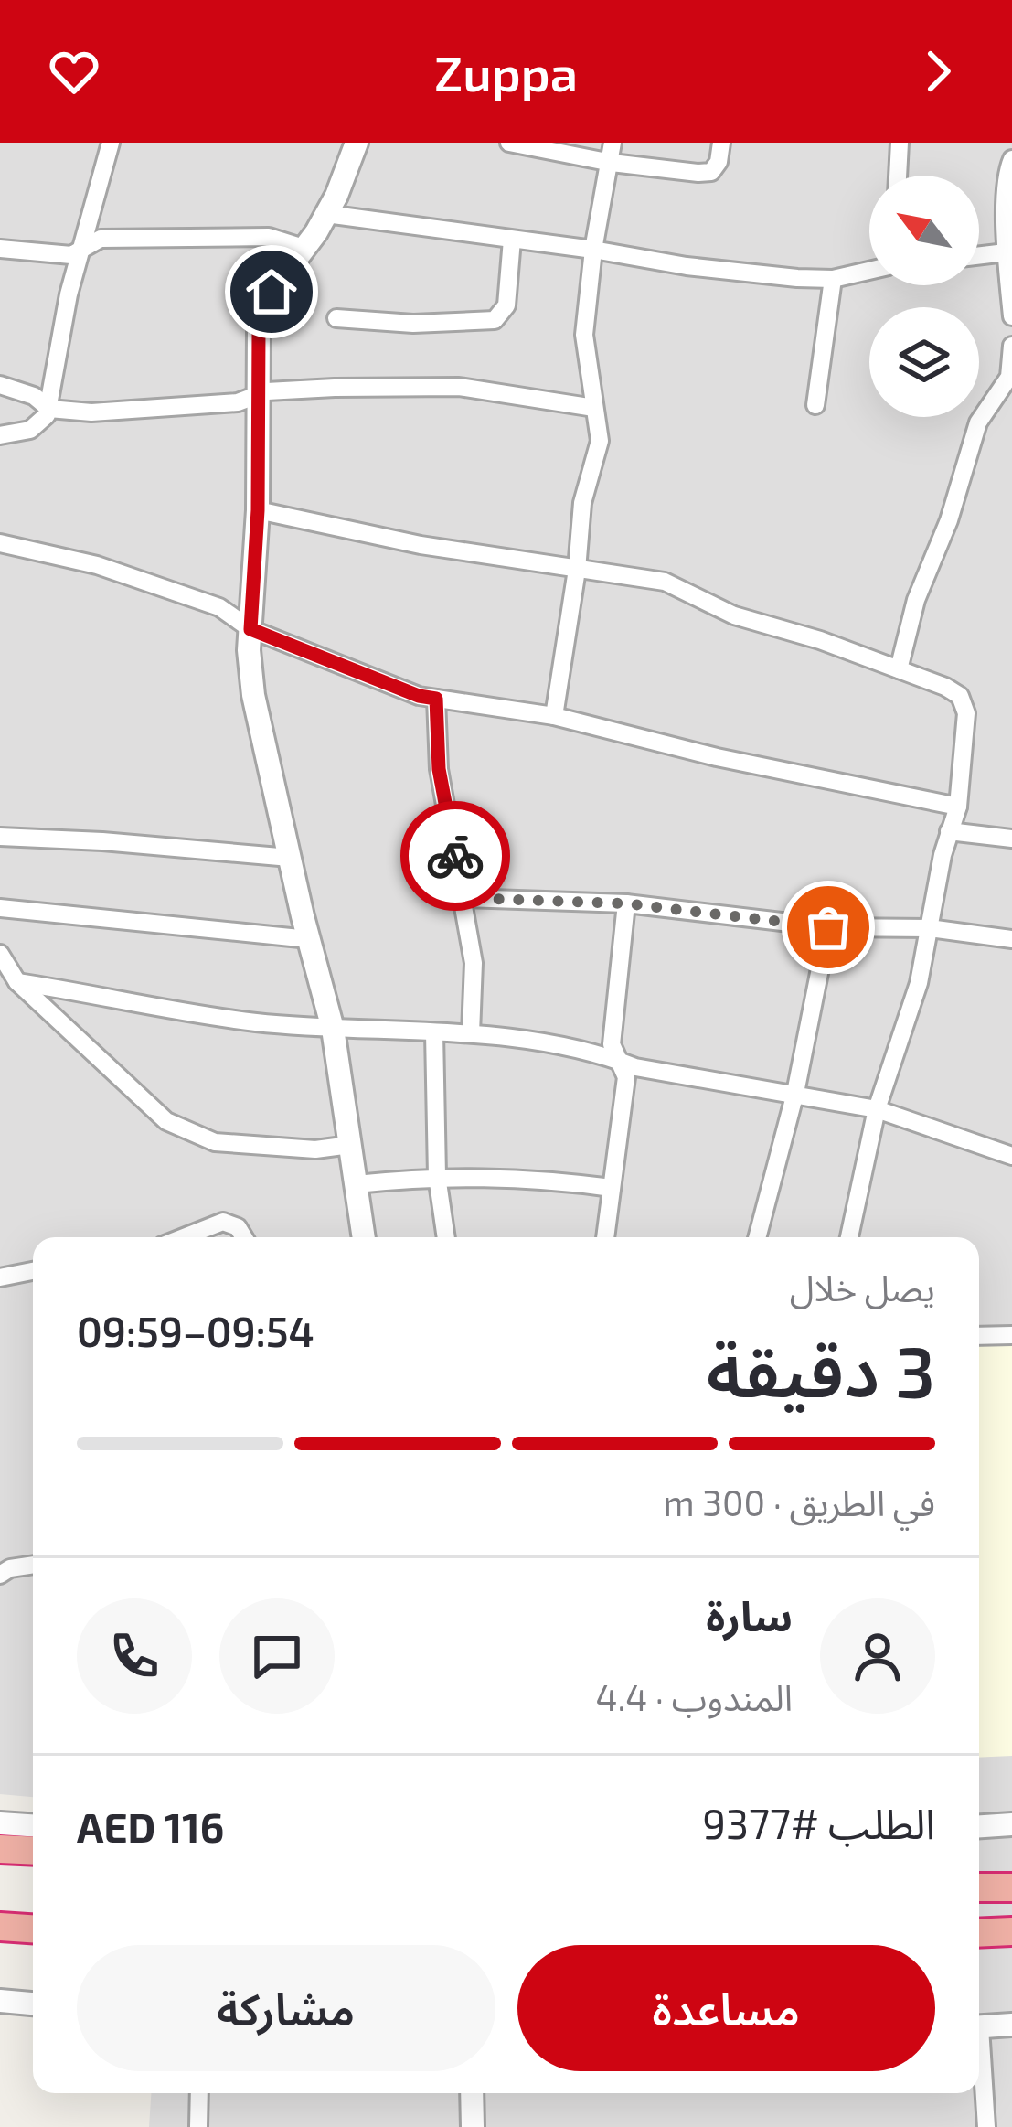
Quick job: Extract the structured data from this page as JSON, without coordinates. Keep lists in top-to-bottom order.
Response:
{
  "north": "top left",
  "page": {
    "header": "Zuppa",
    "heading": ["3 دقيقة", "يصل خلال", "09:54–09:59"],
    "panel": [
      "سارة",
      "المندوب · 4.4",
      "الطلب #9377",
      "AED 116"
    ],
    "bar": "في الطريق · 300 m",
    "buttons": ["مساعدة", "مشاركة"]
  }
}
